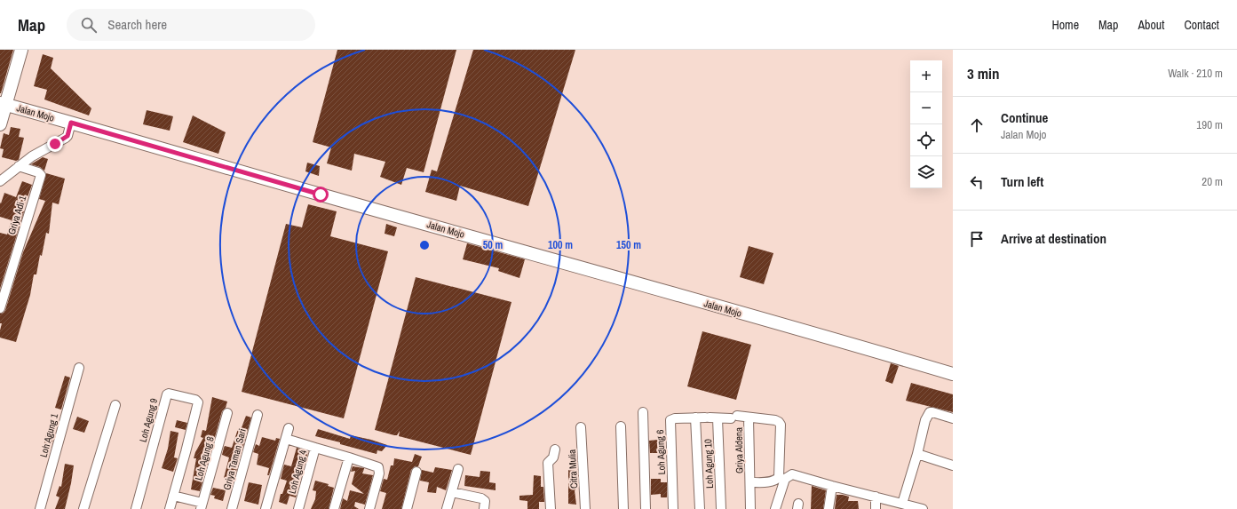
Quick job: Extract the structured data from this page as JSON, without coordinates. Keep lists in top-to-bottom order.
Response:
{
  "streets": {
    "street": [
      "Jalan Mojo",
      "Griya Adi 1",
      "Loh Agung 9",
      "Loh Agung 1",
      "Griya Aldena",
      "Loh Agung 6",
      "Loh Agung 8",
      "Griya Taman Sari",
      "Loh Agung 10",
      "Citra Mulia",
      "Loh Agung 4"
    ]
  },
  "crossings": [
    ["Griya Aldena", "Loh Agung 6"],
    ["Griya Aldena", "Loh Agung 10"],
    ["Loh Agung 6", "Loh Agung 10"]
  ],
  "page": {
    "header": "Map",
    "search": "Search here",
    "nav": [
      "Home",
      "Map",
      "About",
      "Contact"
    ],
    "heading": ["3 min", "Walk · 210 m"],
    "map_buttons": ["+", "−"],
    "list": [
      ["Continue", "Jalan Mojo", "190 m"],
      ["Turn left", "20 m"],
      "Arrive at destination"
    ]
  },
  "rings": ["50 m", "100 m", "150 m"]
}
